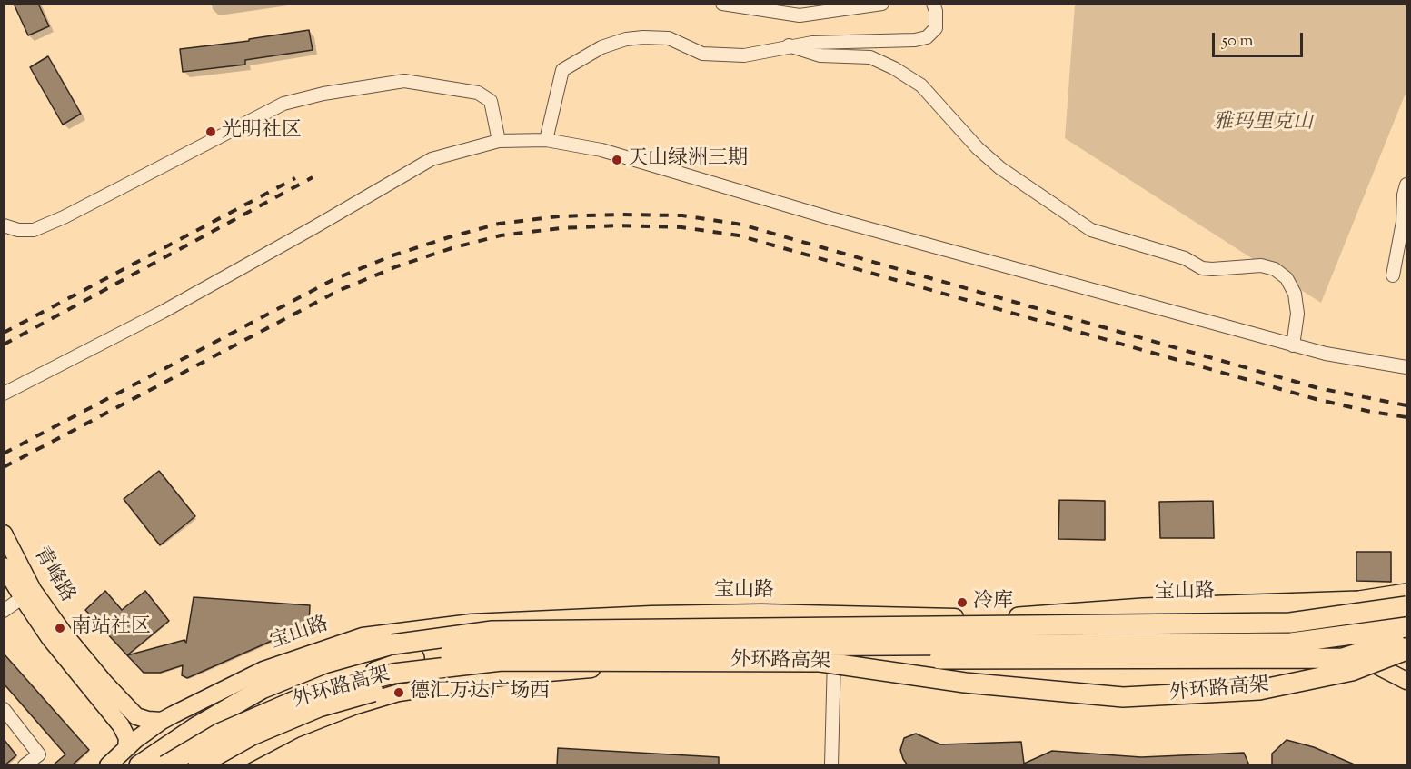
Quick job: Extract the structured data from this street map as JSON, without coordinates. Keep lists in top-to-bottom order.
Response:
{
  "streets": {
    "highway": ["外环路高架"],
    "main road": ["青峰路", "宝山路"]
  },
  "crossings": [
    ["青峰路", "宝山路"]
  ],
  "parks": ["雅玛里克山"],
  "places": [
    "光明社区",
    "天山绿洲三期",
    "冷库",
    "南站社区",
    "德汇万达广场西"
  ],
  "scale_bar": "50 m"
}
